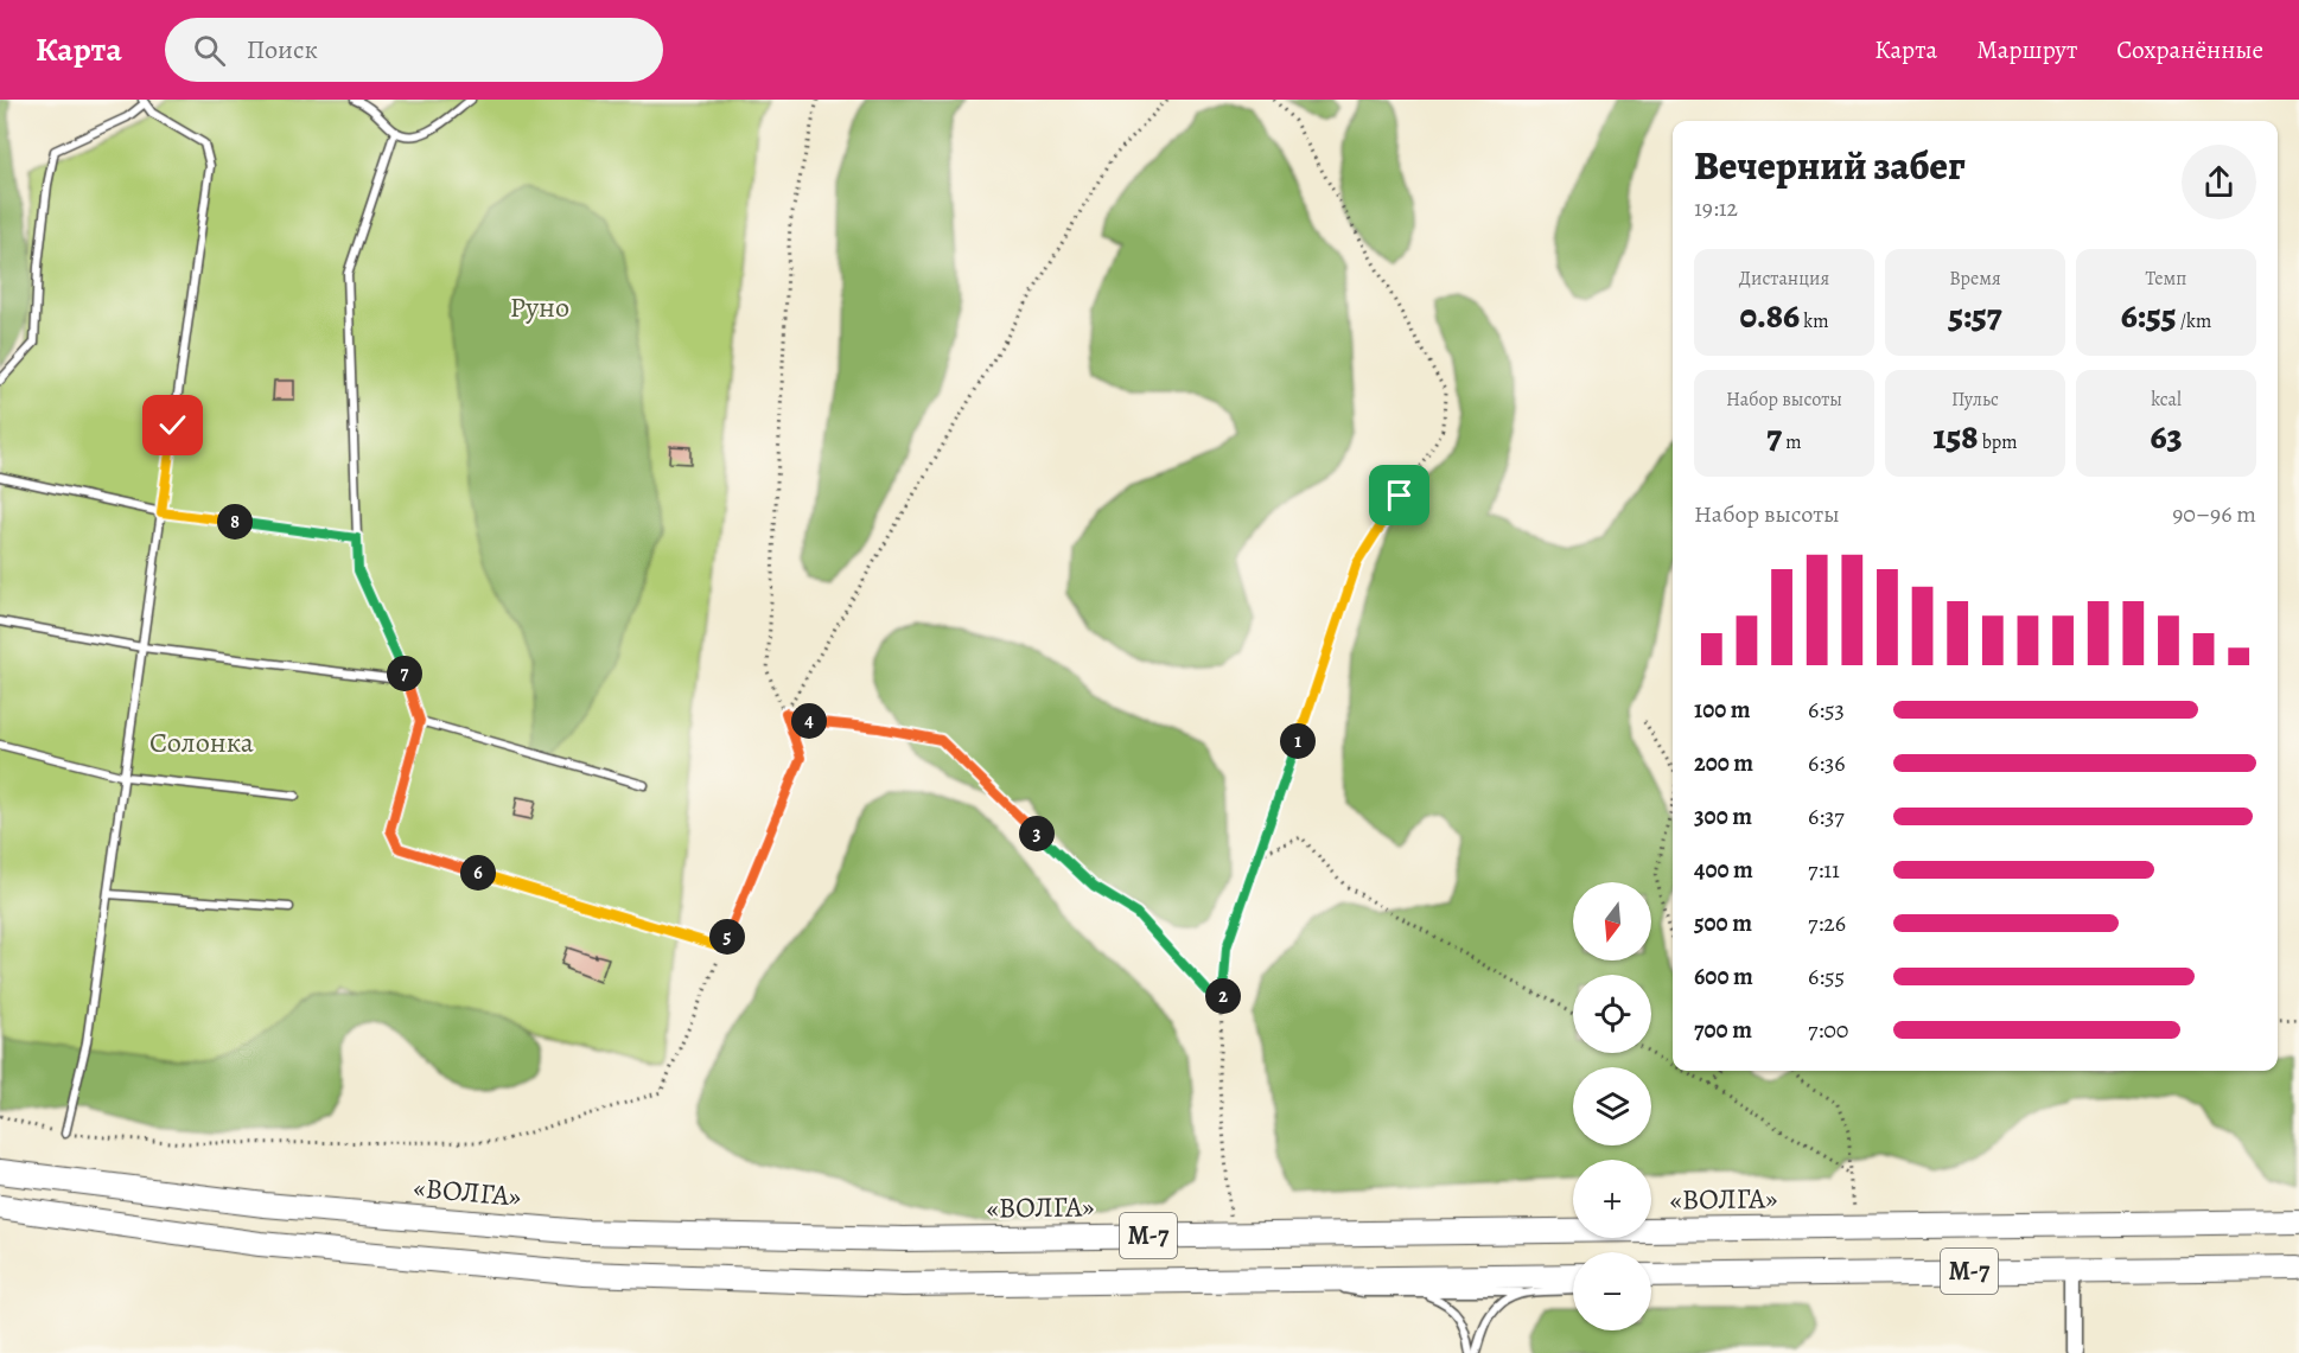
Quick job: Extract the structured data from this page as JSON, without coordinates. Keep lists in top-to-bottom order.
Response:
{
  "streets": {
    "highway": ["«ВОЛГА»", "М-7"]
  },
  "parks": ["Руно", "Солонка"],
  "north": "bottom",
  "page": {
    "header": "Карта",
    "search": "Поиск",
    "nav": ["Карта", "Маршрут", "Сохранённые"],
    "heading": ["Вечерний забег", "19:12"],
    "stats": [
      ["Дистанция", "0.86 km"],
      ["Время", "5:57"],
      ["Темп", "6:55 /km"],
      ["Набор высоты", "7 m"],
      ["Пульс", "158 bpm"],
      ["kcal", "63"]
    ],
    "chart": ["Набор высоты", "90–96 m"],
    "pins": [
      "8",
      "7",
      "4",
      "1",
      "3",
      "6",
      "5",
      "2"
    ],
    "list": [
      {
        "name": "100 m",
        "note": "6:53"
      },
      {
        "name": "200 m",
        "note": "6:36"
      },
      {
        "name": "300 m",
        "note": "6:37"
      },
      {
        "name": "400 m",
        "note": "7:11"
      },
      {
        "name": "500 m",
        "note": "7:26"
      },
      {
        "name": "600 m",
        "note": "6:55"
      },
      {
        "name": "700 m",
        "note": "7:00"
      }
    ],
    "map_buttons": ["+", "−"]
  }
}
